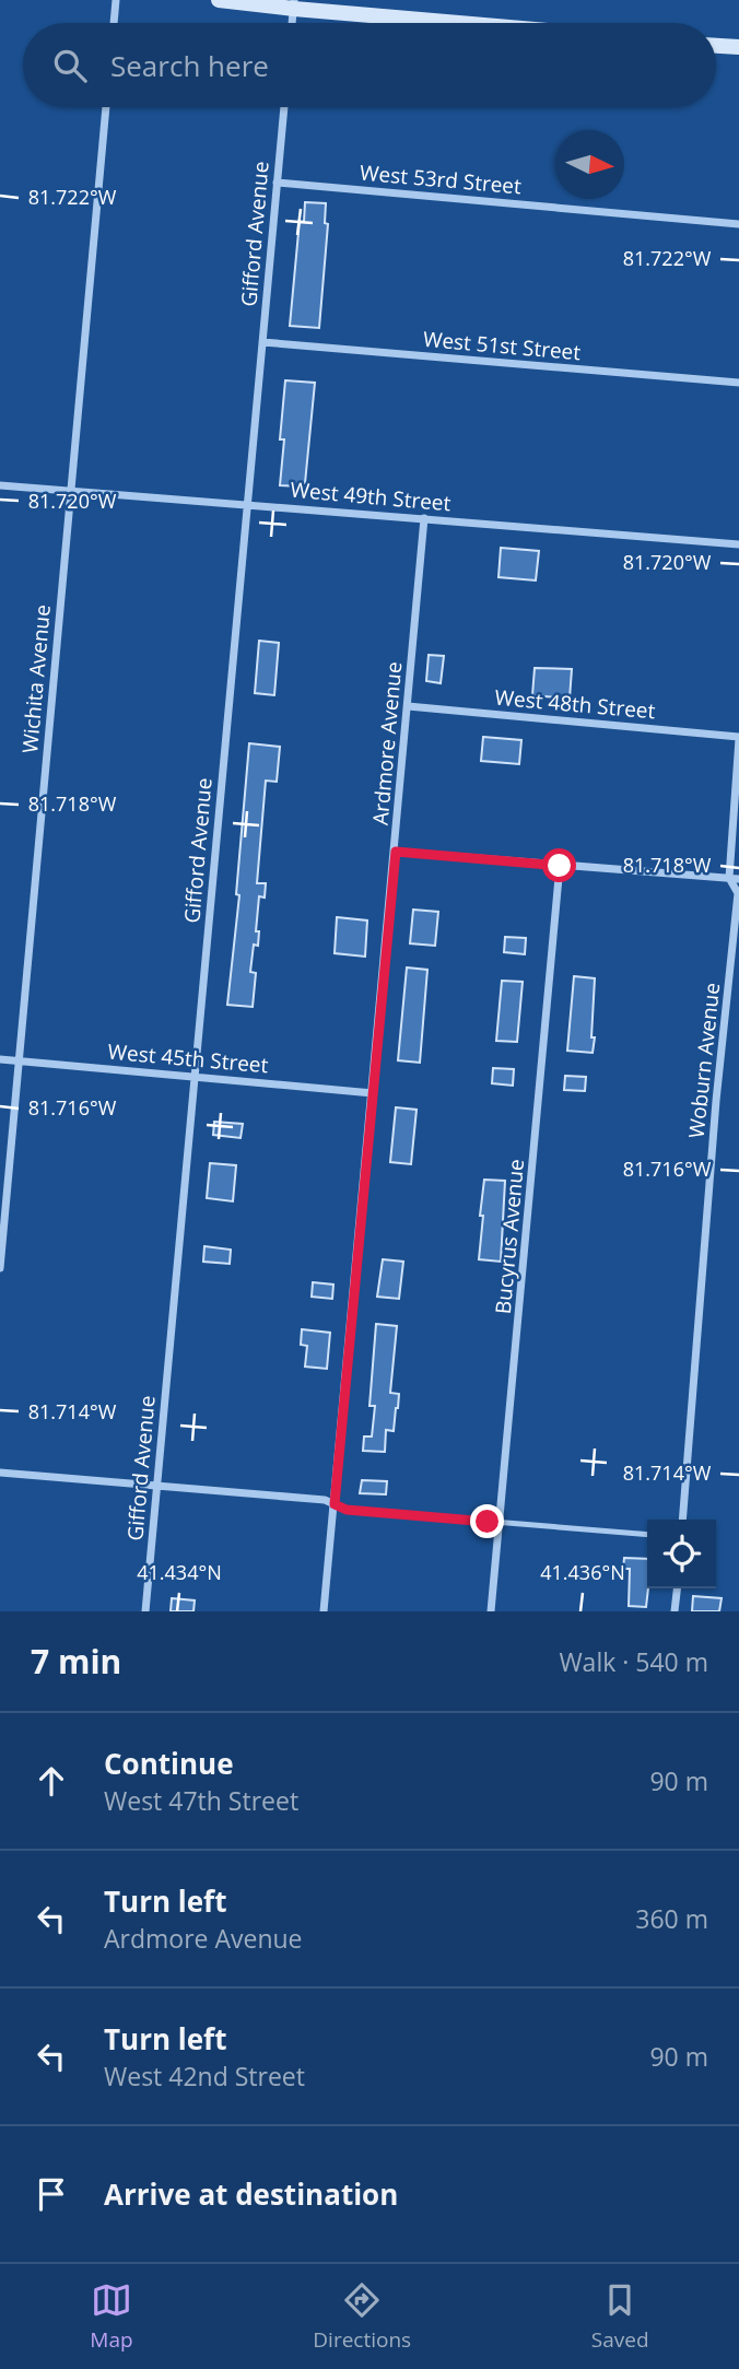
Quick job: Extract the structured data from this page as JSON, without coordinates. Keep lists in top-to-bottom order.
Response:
{
  "streets": {
    "street": [
      "West 53rd Street",
      "Gifford Avenue",
      "West 51st Street",
      "West 49th Street",
      "Wichita Avenue",
      "West 48th Street",
      "Ardmore Avenue",
      "West 45th Street",
      "Woburn Avenue",
      "Bucyrus Avenue"
    ]
  },
  "crossings": [
    ["West 53rd Street", "Gifford Avenue"],
    ["Gifford Avenue", "West 51st Street"],
    ["Gifford Avenue", "West 49th Street"],
    ["Gifford Avenue", "West 45th Street"],
    ["West 49th Street", "Wichita Avenue"],
    ["West 49th Street", "Ardmore Avenue"],
    ["Wichita Avenue", "West 45th Street"],
    ["West 48th Street", "Ardmore Avenue"],
    ["West 48th Street", "Woburn Avenue"],
    ["Ardmore Avenue", "West 45th Street"]
  ],
  "north": "right",
  "page": {
    "search": "Search here",
    "heading": ["7 min", "Walk · 540 m"],
    "list": [
      ["Continue", "West 47th Street", "90 m"],
      ["Turn left", "Ardmore Avenue", "360 m"],
      ["Turn left", "West 42nd Street", "90 m"],
      "Arrive at destination"
    ],
    "nav": ["Map", "Directions", "Saved"]
  },
  "coordinates": [
    "81.722°W",
    "81.720°W",
    "81.718°W",
    "81.716°W",
    "81.714°W",
    "41.434°N",
    "41.436°N"
  ]
}
